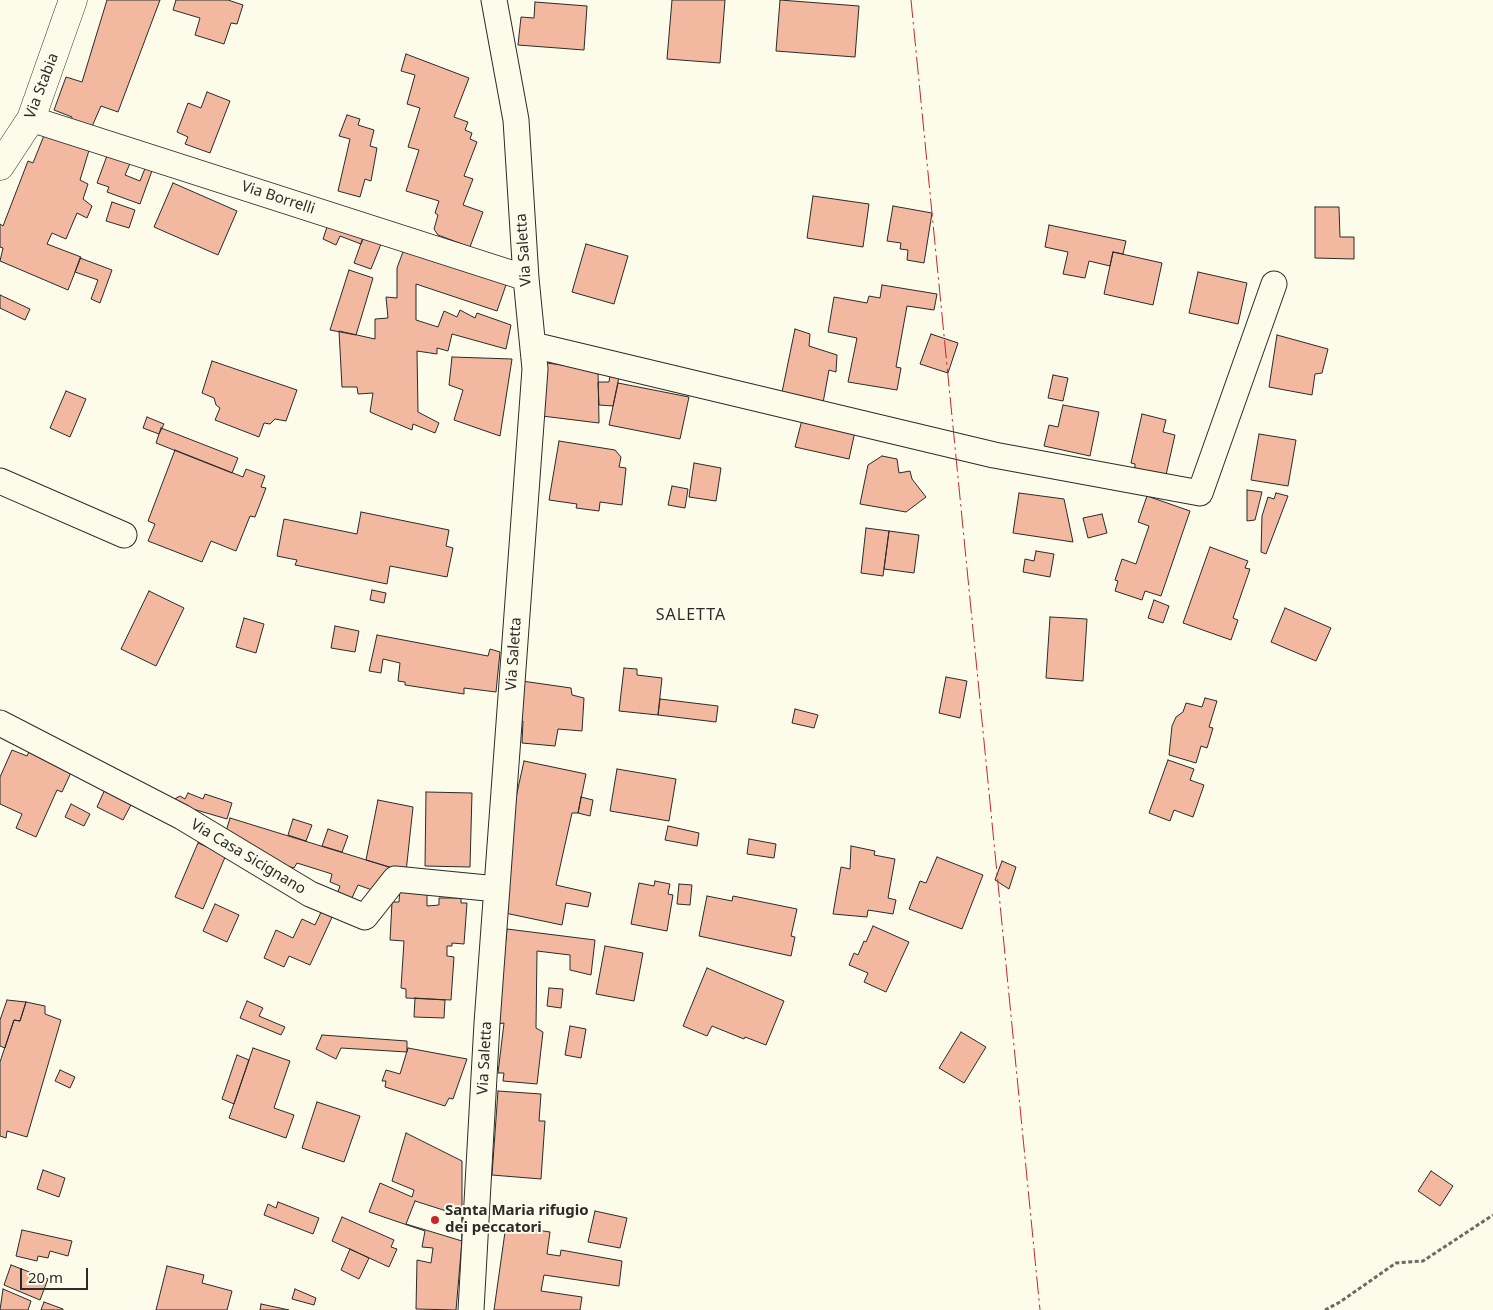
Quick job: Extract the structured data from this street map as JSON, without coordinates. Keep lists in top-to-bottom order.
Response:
{
  "streets": {
    "main road": ["Via Stabia"],
    "street": ["Via Borrelli", "Via Saletta", "Via Casa Sicignano"]
  },
  "crossings": [
    ["Via Stabia", "Via Borrelli"],
    ["Via Borrelli", "Via Saletta"],
    ["Via Saletta", "Via Casa Sicignano"]
  ],
  "districts": ["SALETTA"],
  "places": ["Santa Maria rifugio dei peccatori"],
  "scale_bar": "20 m"
}
